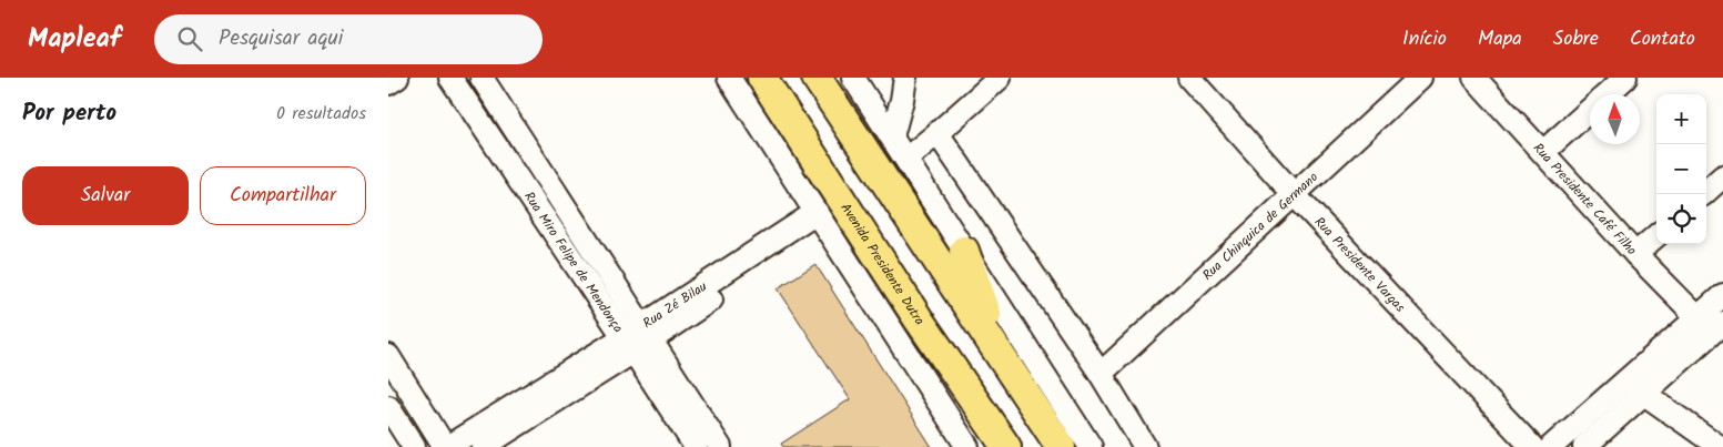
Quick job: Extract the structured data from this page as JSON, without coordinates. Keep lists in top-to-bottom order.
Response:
{
  "streets": {
    "main road": ["Avenida Presidente Dutra"],
    "street": [
      "Rua Presidente Café Filho",
      "Rua Chinquica de Germano",
      "Rua Miro Felipe de Mendonça",
      "Rua Presidente Vargas",
      "Rua Zé Bilau"
    ]
  },
  "crossings": [
    ["Rua Chinquica de Germano", "Rua Presidente Vargas"],
    ["Rua Miro Felipe de Mendonça", "Rua Zé Bilau"],
    ["Avenida Presidente Dutra", "Rua Zé Bilau"]
  ],
  "north": "top",
  "page": {
    "header": "Mapleaf",
    "search": "Pesquisar aqui",
    "nav": [
      "Início",
      "Mapa",
      "Sobre",
      "Contato"
    ],
    "heading": ["Por perto", "0 resultados"],
    "map_buttons": ["+", "−"],
    "buttons": ["Salvar", "Compartilhar"]
  }
}
